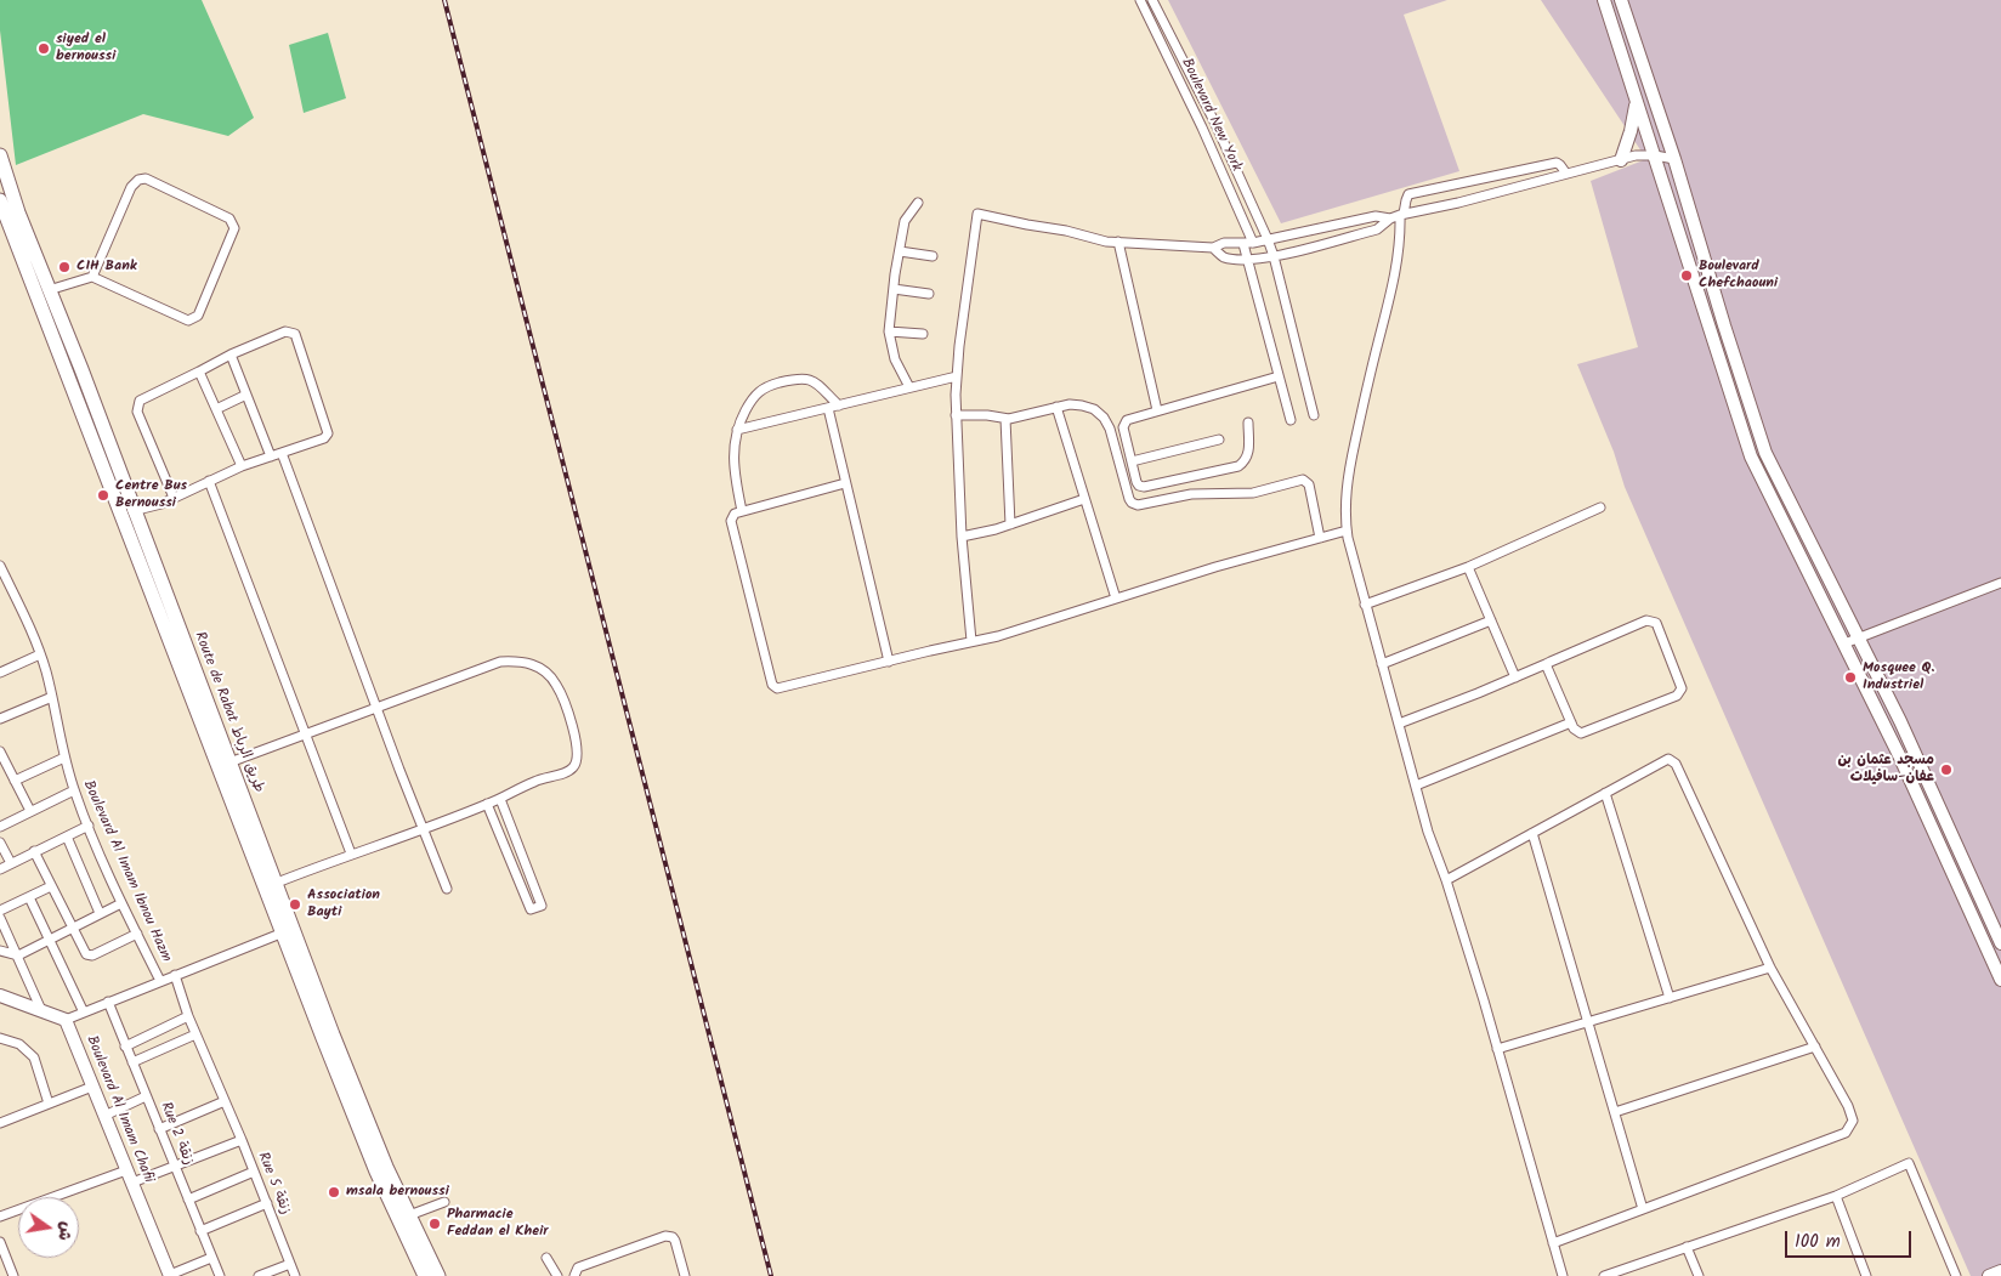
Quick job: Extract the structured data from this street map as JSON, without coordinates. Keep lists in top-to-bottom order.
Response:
{
  "streets": {
    "main road": ["Route de Rabat طريق الرباط"],
    "street": [
      "Boulevard New York",
      "Boulevard Al Imam Ibnou Hazm",
      "Boulevard Al Imam Chafii",
      "Rue 2 زنقة",
      "Rue 5 زنقة"
    ]
  },
  "places": [
    "siyed el bernoussi",
    "CIH Bank",
    "Boulevard Chefchaouni",
    "Centre Bus Bernoussi",
    "Mosquee Q. Industriel",
    "مسجد عثمان بن عفان-سافيلات",
    "Association Bayti",
    "msala bernoussi",
    "Pharmacie Feddan el Kheir"
  ],
  "scale_bar": "100 m",
  "north": "right"
}
